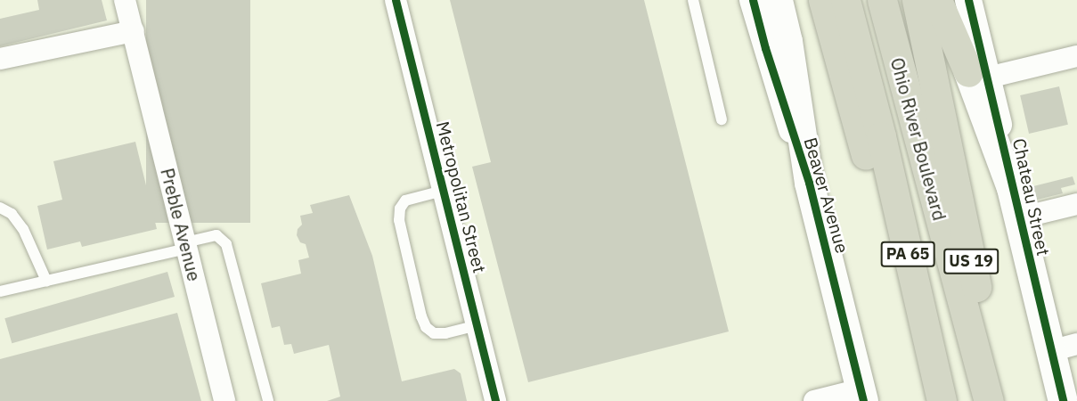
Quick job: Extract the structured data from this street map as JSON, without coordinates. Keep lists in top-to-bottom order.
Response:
{
  "streets": {
    "highway": ["Ohio River Boulevard", "PA 65", "US 19"],
    "main road": ["Beaver Avenue", "Chateau Street"],
    "street": ["Metropolitan Street", "Preble Avenue"]
  }
}
